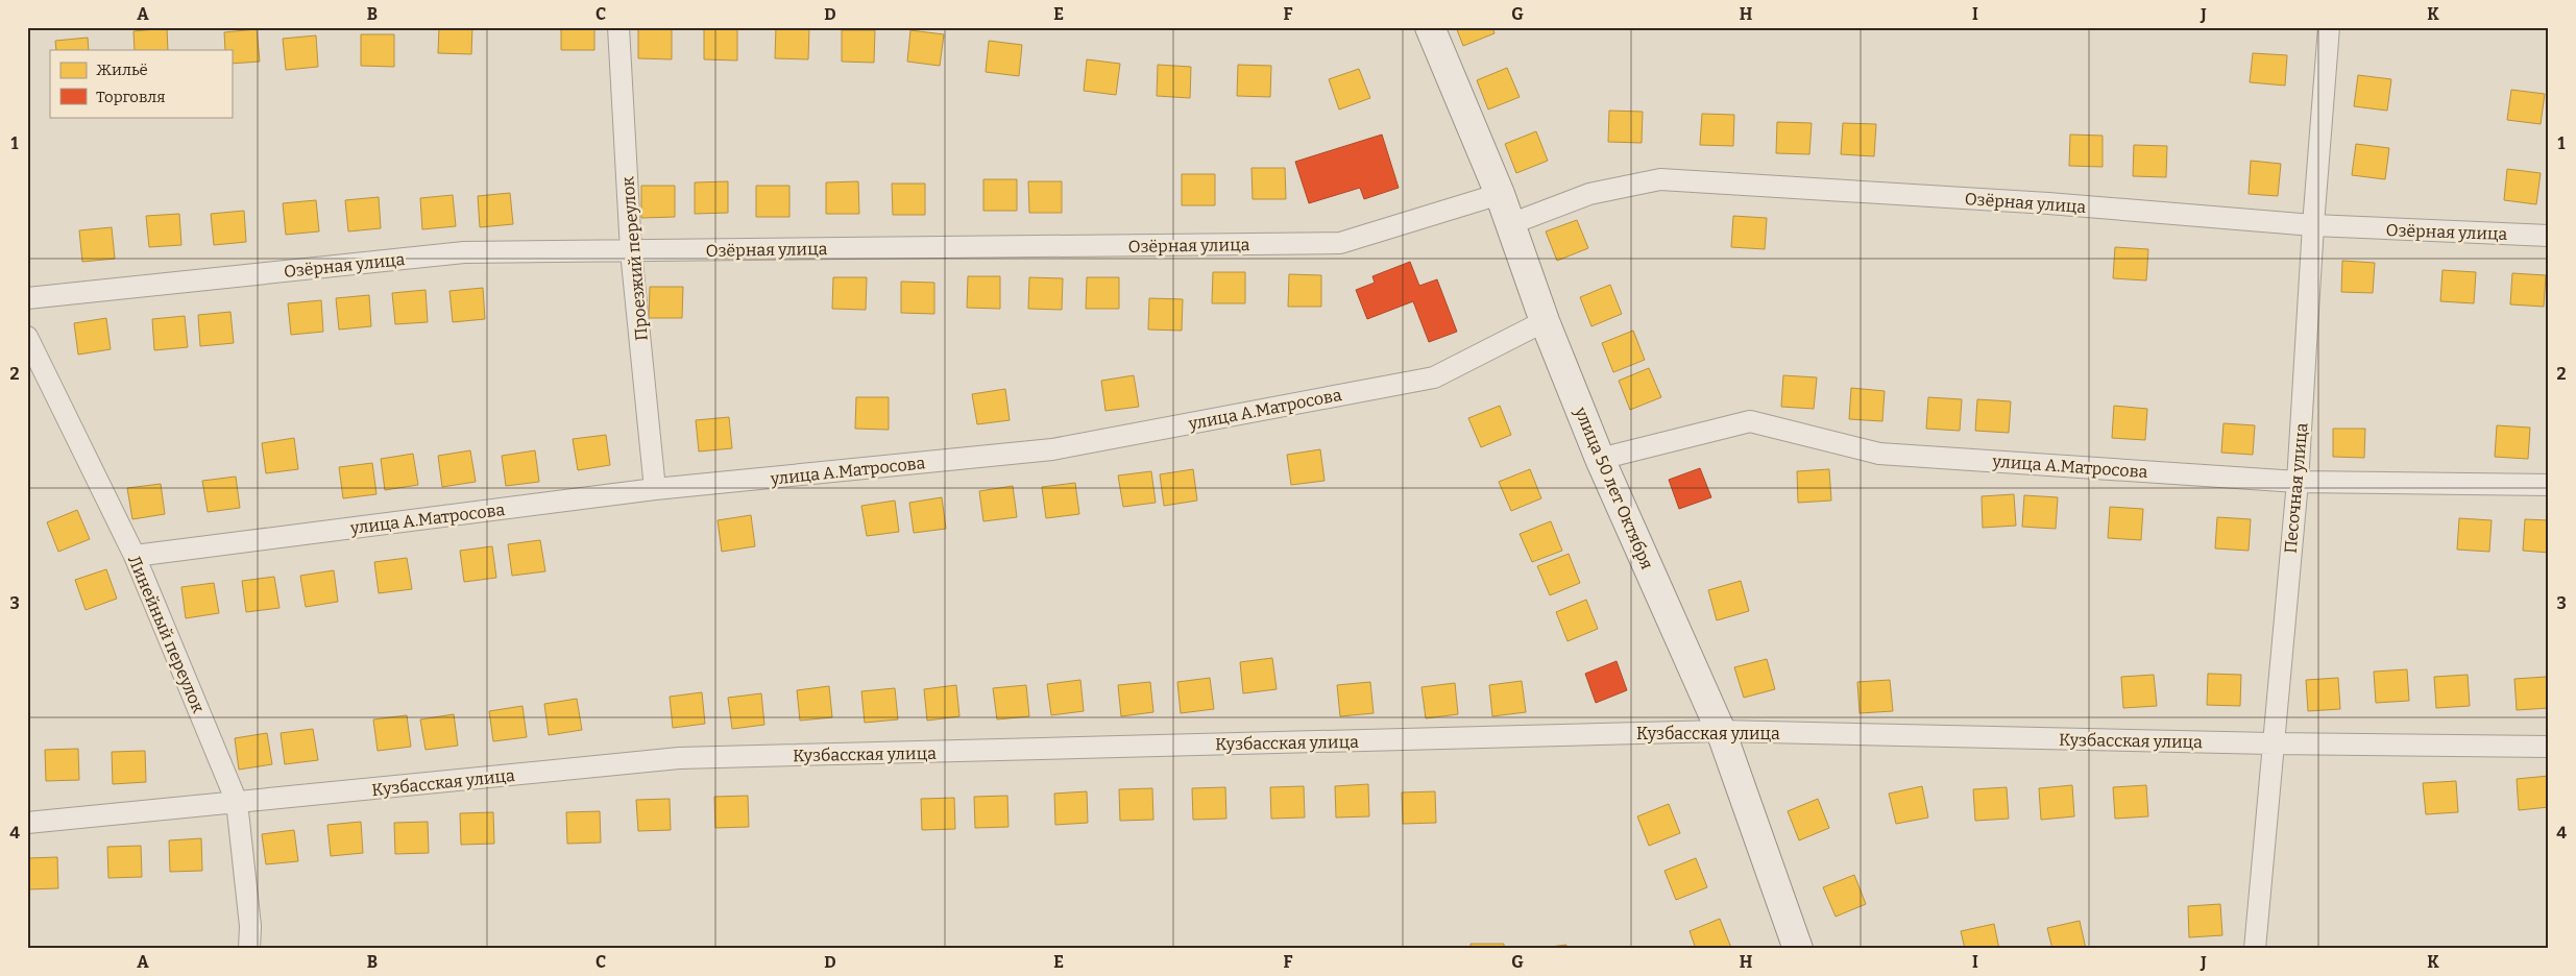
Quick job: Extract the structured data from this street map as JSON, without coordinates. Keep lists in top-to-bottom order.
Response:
{
  "streets": {
    "main road": ["улица 50 лет Октября"],
    "street": [
      "Озёрная улица",
      "Проезжий переулок",
      "улица А.Матросова",
      "Песочная улица",
      "Линейный переулок",
      "Кузбасская улица"
    ]
  },
  "crossings": [
    ["Озёрная улица", "Проезжий переулок"],
    ["Озёрная улица", "улица 50 лет Октября"],
    ["Озёрная улица", "Песочная улица"],
    ["Проезжий переулок", "улица А.Матросова"],
    ["улица А.Матросова", "улица 50 лет Октября"],
    ["улица А.Матросова", "Песочная улица"],
    ["улица А.Матросова", "Линейный переулок"],
    ["улица 50 лет Октября", "Кузбасская улица"],
    ["Песочная улица", "Кузбасская улица"],
    ["Линейный переулок", "Кузбасская улица"]
  ],
  "legend": ["Жильё", "Торговля"],
  "grid": {
    "columns": [
      "A",
      "B",
      "C",
      "D",
      "E",
      "F",
      "G",
      "H",
      "I",
      "J",
      "K"
    ],
    "rows": [
      "1",
      "2",
      "3",
      "4"
    ]
  }
}
